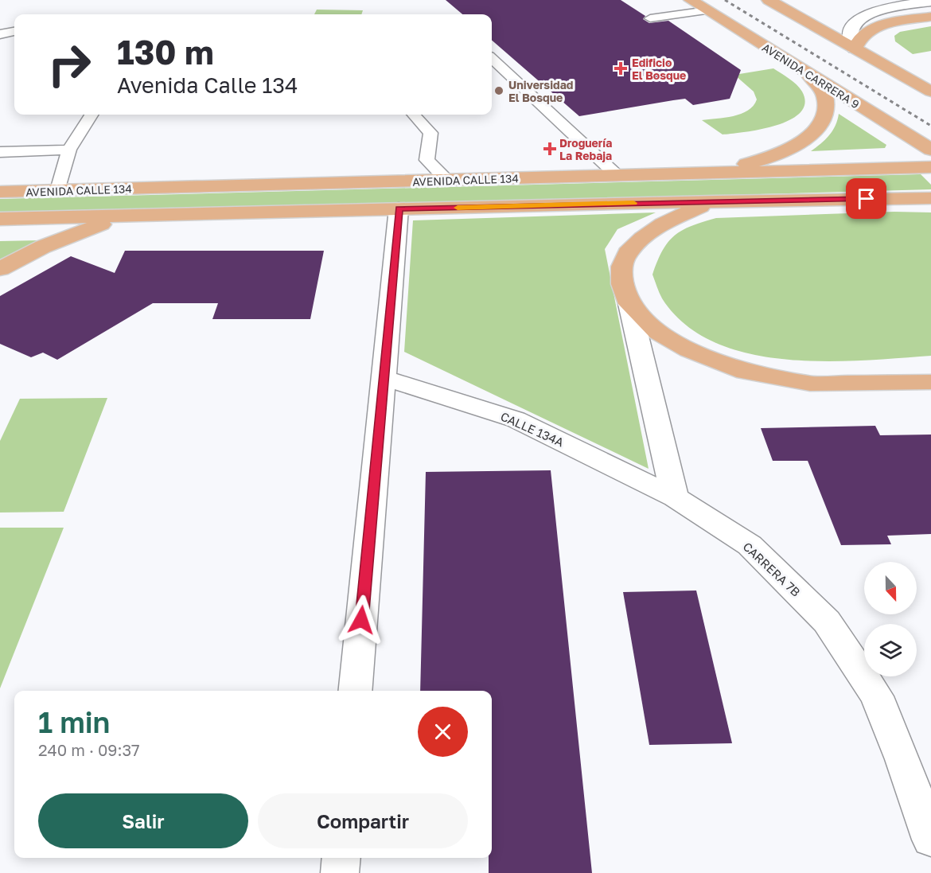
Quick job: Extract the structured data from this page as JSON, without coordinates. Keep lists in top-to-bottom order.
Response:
{
  "streets": {
    "main road": ["AVENIDA CARRERA 9", "AVENIDA CALLE 134"],
    "street": ["CALLE 134A", "CARRERA 7B"]
  },
  "crossings": [
    ["CALLE 134A", "CARRERA 7B"]
  ],
  "places": {
    "health": ["Edificio El Bosque", "Droguería La Rebaja"],
    "other": ["Universidad El Bosque"]
  },
  "north": "bottom",
  "page": {
    "turn": ["130 m", "Avenida Calle 134"],
    "heading": ["1 min", "240 m · 09:37"],
    "buttons": ["Salir", "Compartir"]
  }
}
